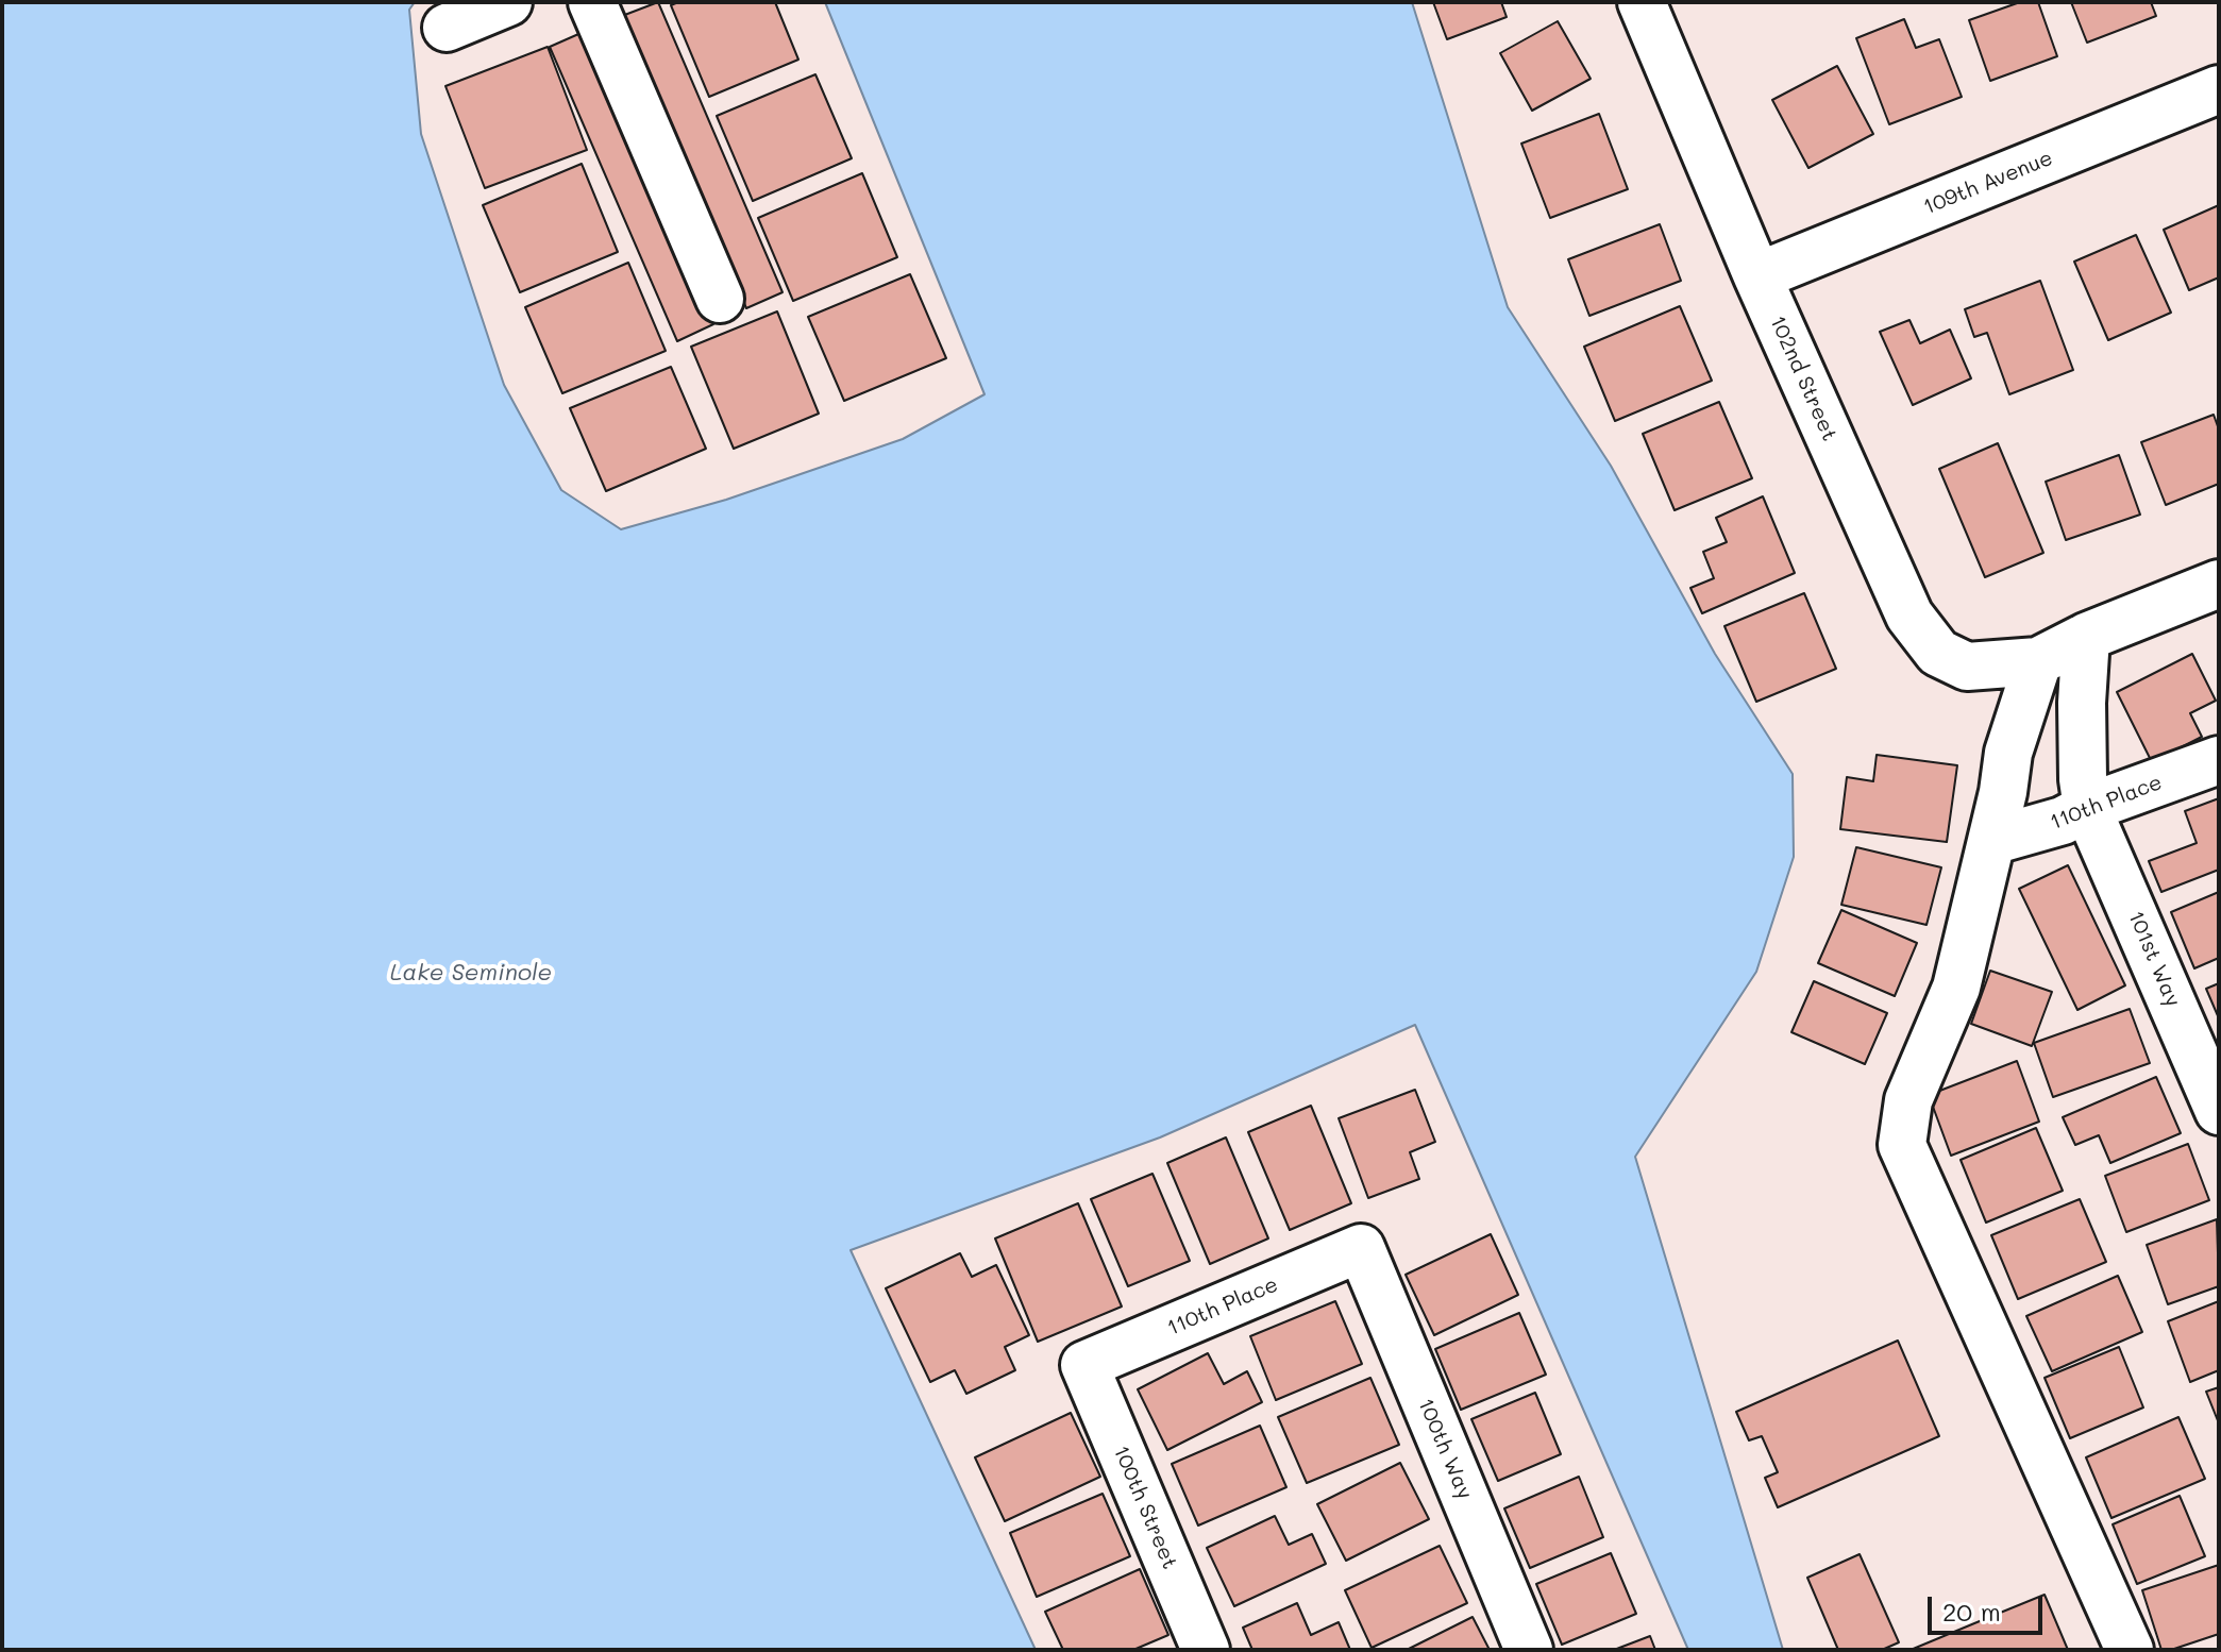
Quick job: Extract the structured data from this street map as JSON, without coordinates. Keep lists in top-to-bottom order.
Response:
{
  "streets": {
    "street": [
      "109th Avenue",
      "102nd Street",
      "110th Place",
      "101st Way",
      "100th Way",
      "100th Street"
    ]
  },
  "crossings": [
    ["109th Avenue", "102nd Street"],
    ["110th Place", "101st Way"],
    ["110th Place", "100th Way"],
    ["110th Place", "100th Street"]
  ],
  "water": ["Lake Seminole"],
  "scale_bar": "20 m"
}
